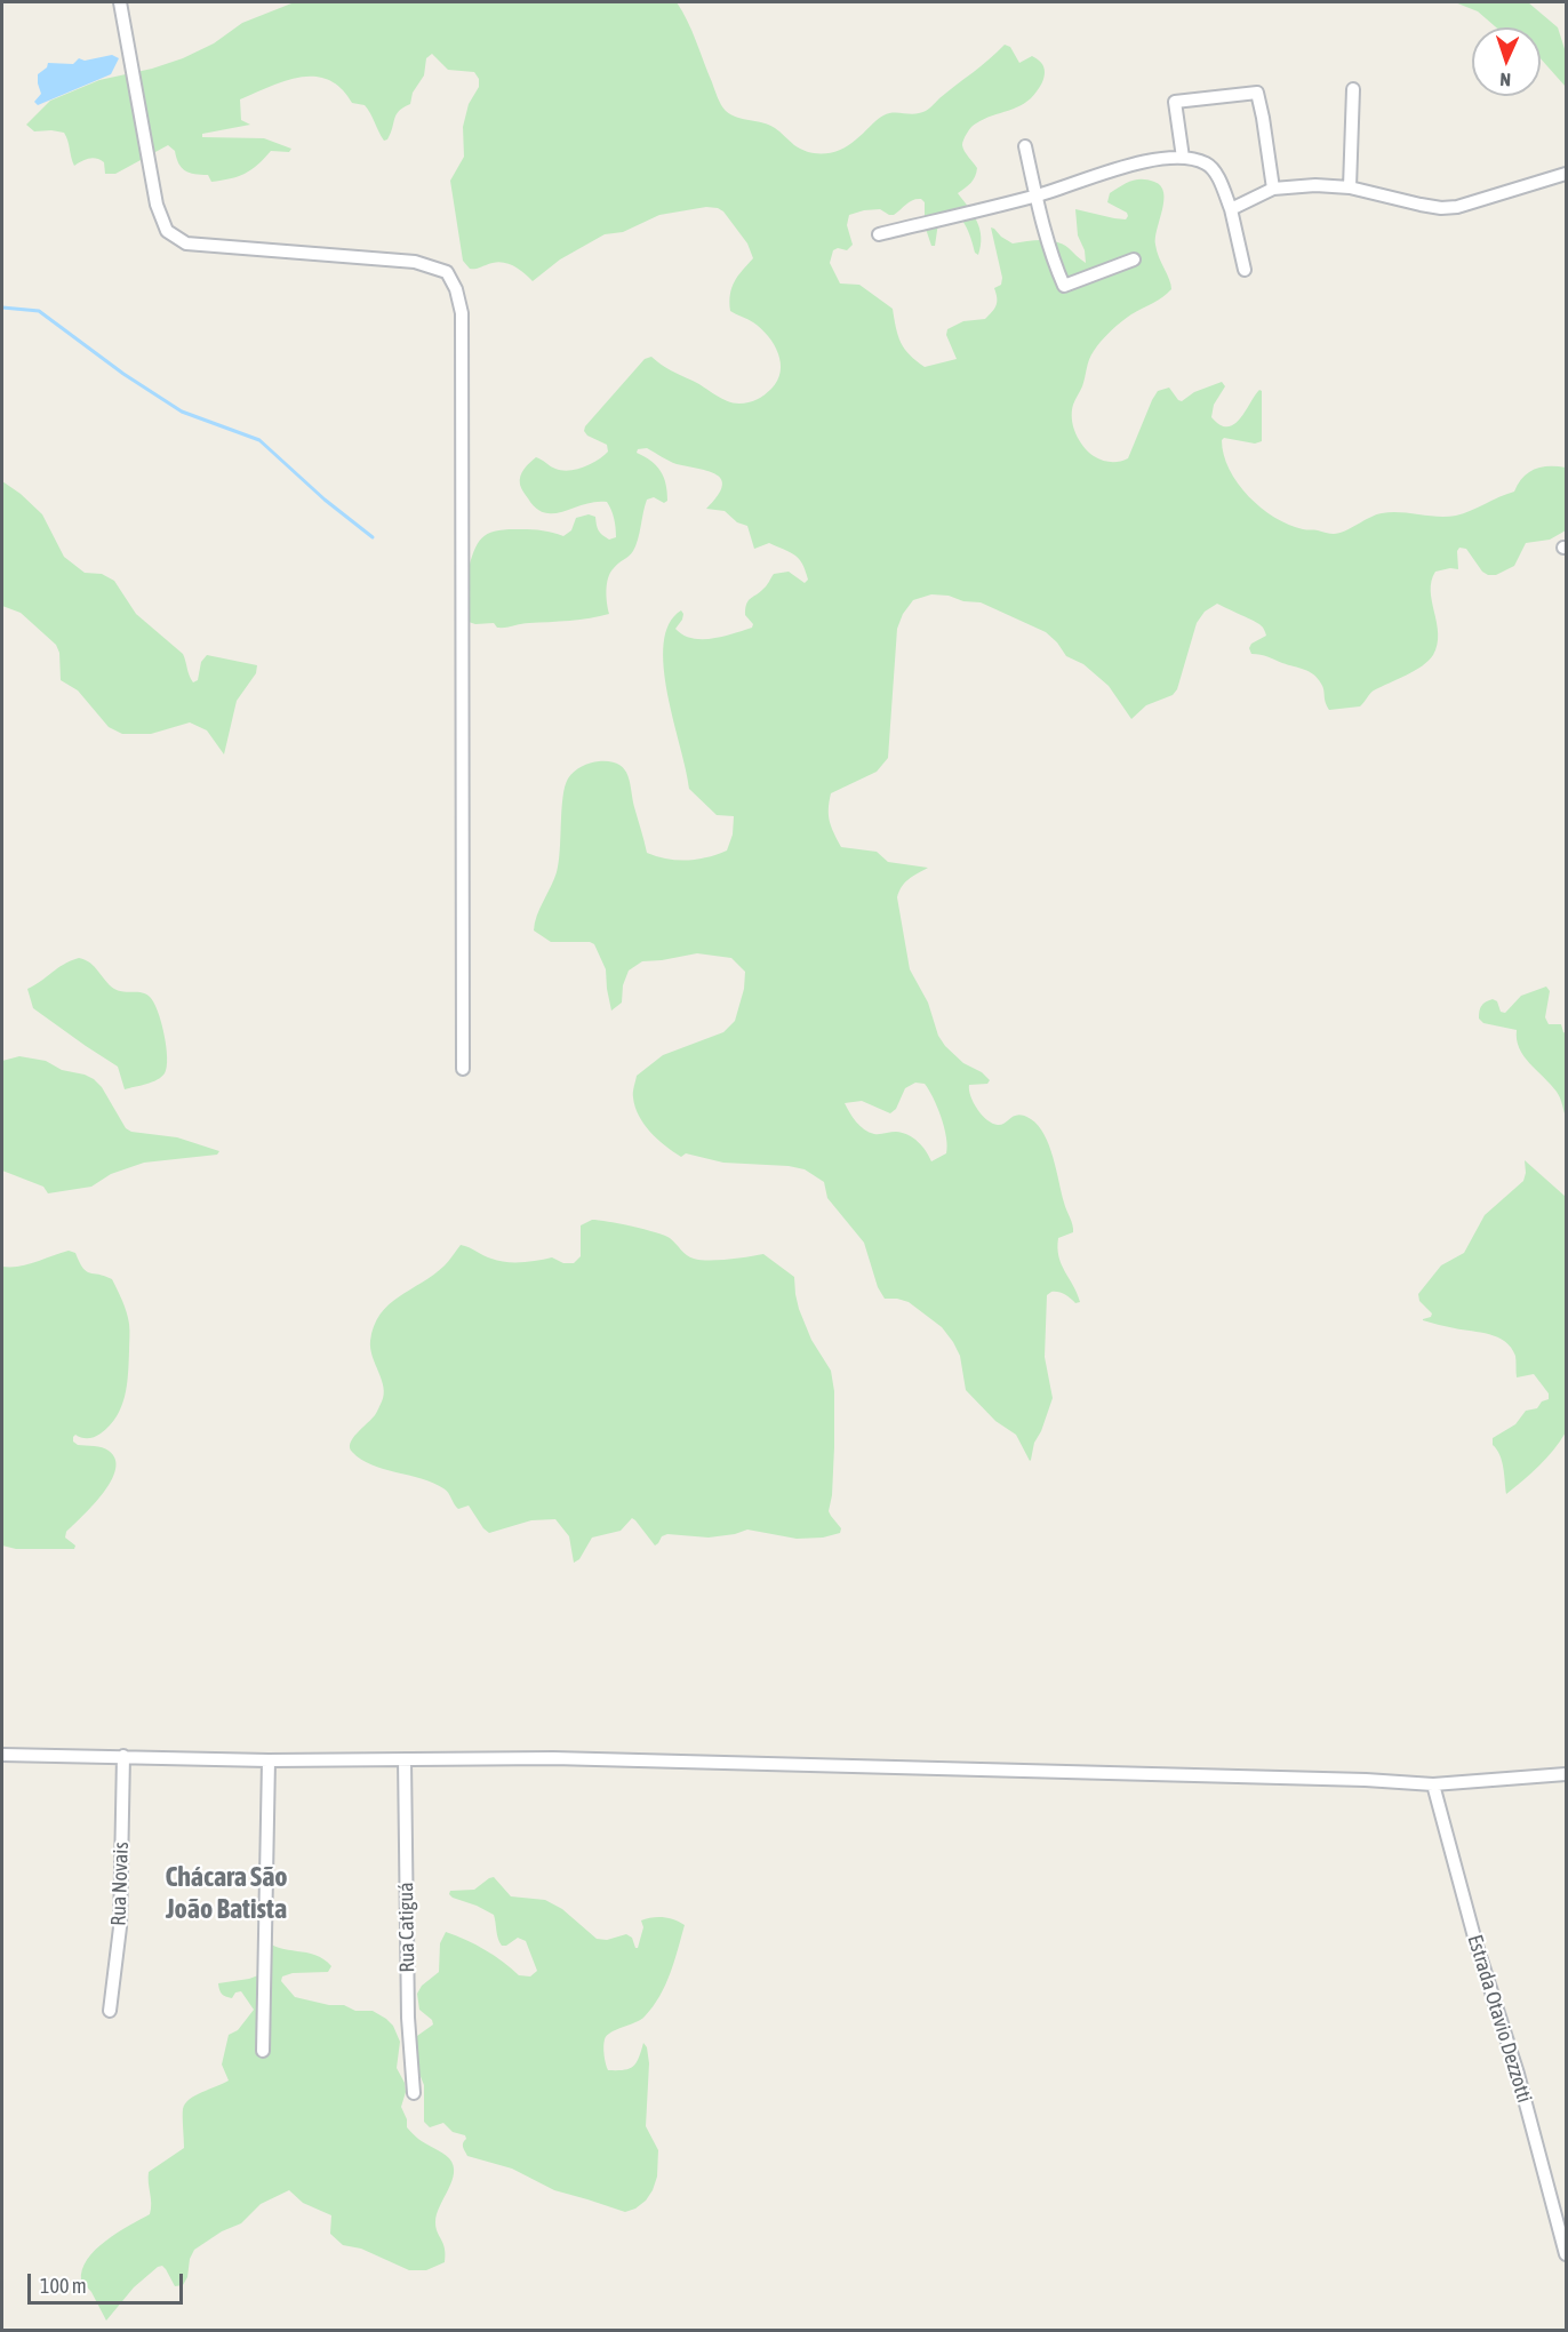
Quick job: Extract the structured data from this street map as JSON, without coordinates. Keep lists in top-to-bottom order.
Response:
{
  "streets": {
    "street": ["Rua Novais", "Rua Catiguá", "Estrada Otavio Dezzotti"]
  },
  "districts": ["Chácara São João Batista"],
  "scale_bar": "100 m",
  "north": "bottom"
}
